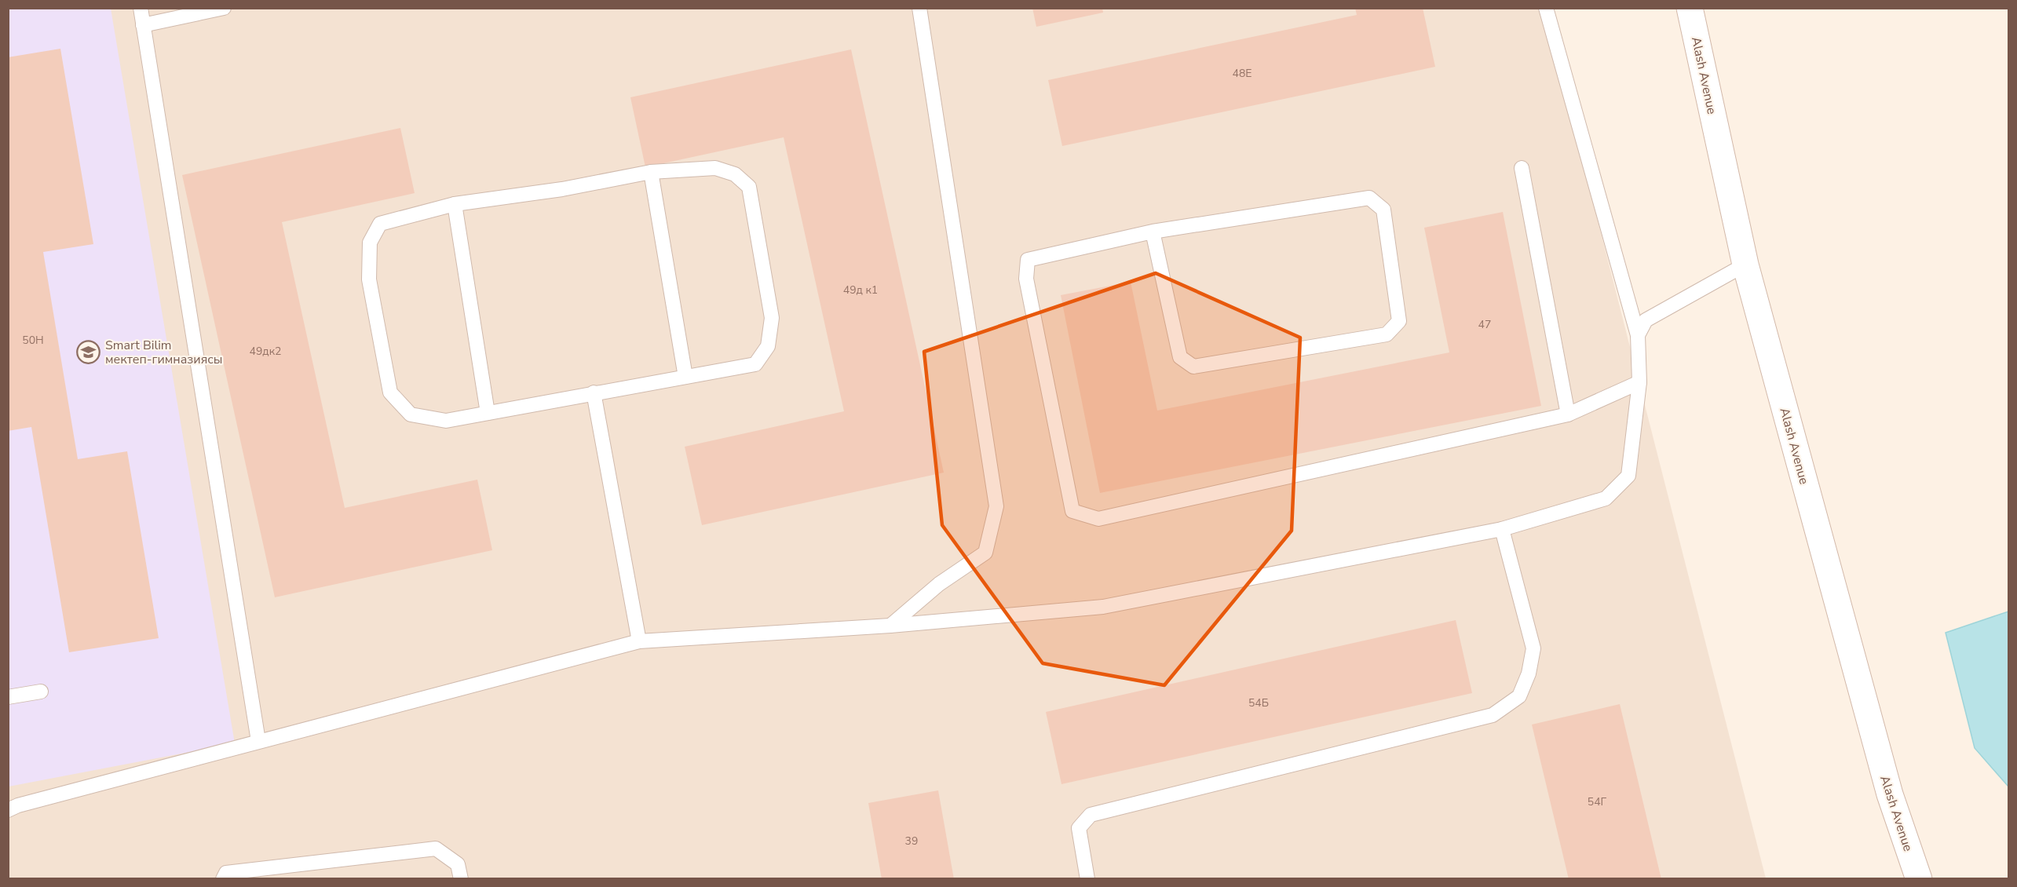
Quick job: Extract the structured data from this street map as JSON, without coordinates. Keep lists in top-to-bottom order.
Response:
{
  "streets": {
    "main road": ["Alash Avenue"]
  },
  "places": {
    "school or university": ["Smart Bilim мектеп-гимназиясы"]
  },
  "house_numbers": [
    "48Е",
    "49д к1",
    "47",
    "50Н",
    "49дк2",
    "54Б",
    "54Г",
    "39"
  ]
}
